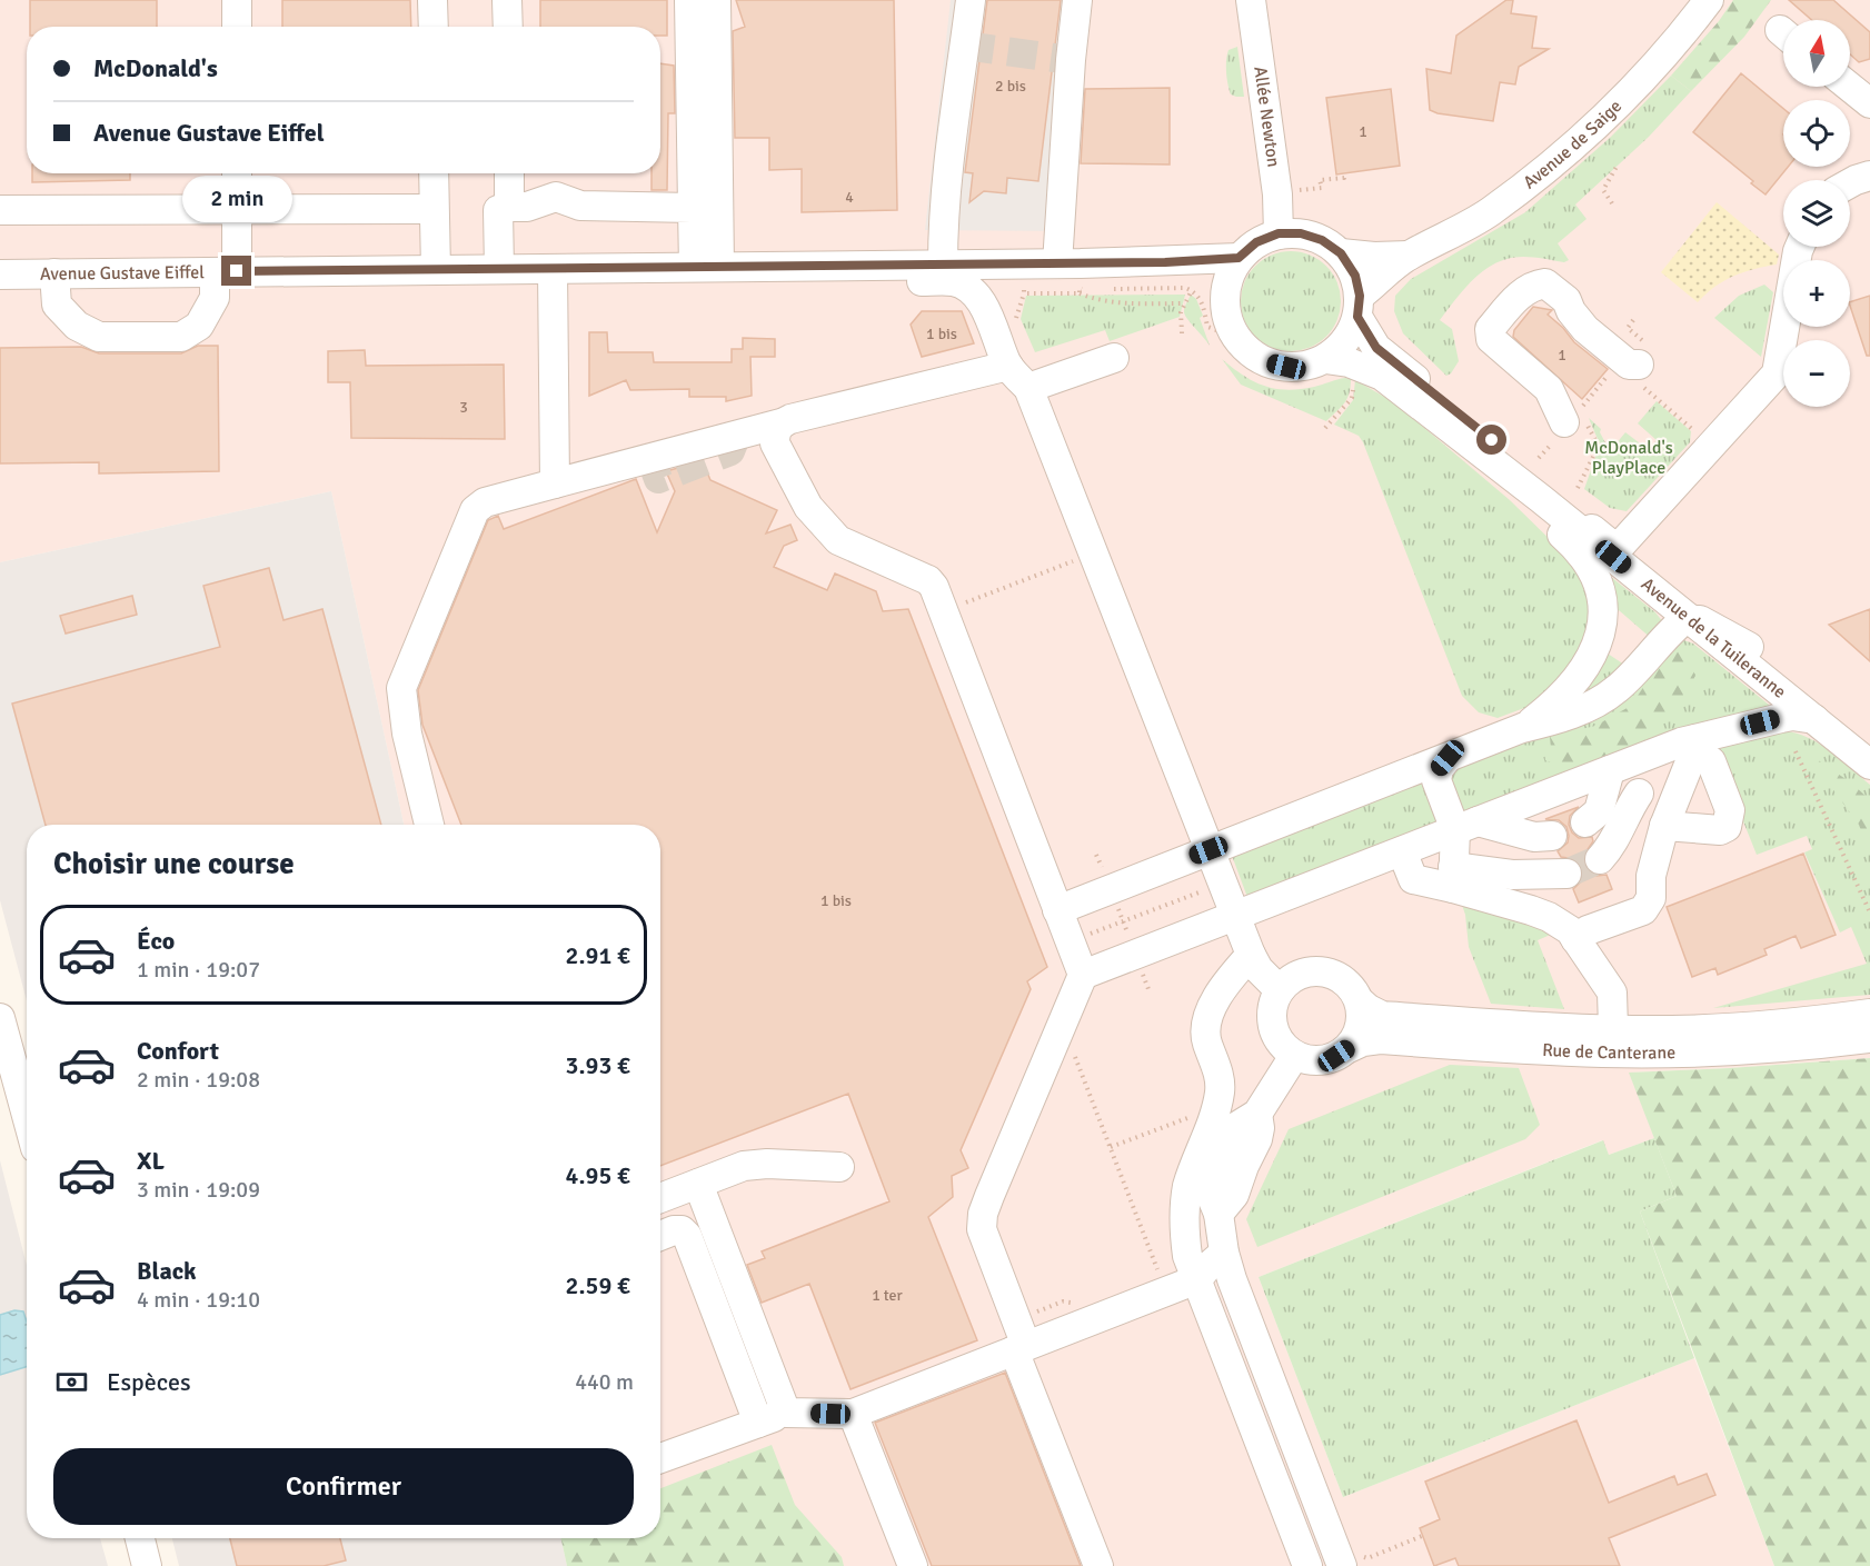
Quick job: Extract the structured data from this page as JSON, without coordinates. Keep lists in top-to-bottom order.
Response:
{
  "streets": {
    "street": [
      "Allée Newton",
      "Avenue de Saige",
      "Avenue Gustave Eiffel",
      "Avenue de la Tuileranne",
      "Rue de Canterane"
    ]
  },
  "crossings": [
    ["Allée Newton", "Avenue de Saige"],
    ["Allée Newton", "Avenue Gustave Eiffel"],
    ["Allée Newton", "Avenue de la Tuileranne"],
    ["Avenue de Saige", "Avenue Gustave Eiffel"],
    ["Avenue de Saige", "Avenue de la Tuileranne"],
    ["Avenue Gustave Eiffel", "Avenue de la Tuileranne"]
  ],
  "parks": ["McDonald's PlayPlace"],
  "house_numbers": [
    "2 bis",
    "1",
    "4",
    "1 bis",
    "1",
    "3",
    "1 bis",
    "1 ter"
  ],
  "north": "top",
  "page": {
    "map_buttons": ["+", "−"],
    "banner": ["McDonald's", "Avenue Gustave Eiffel"],
    "bubble": "2 min",
    "heading": "Choisir une course",
    "list": [
      {
        "name": "Éco",
        "note": "1 min · 19:07",
        "value": "2.91 €"
      },
      {
        "name": "Confort",
        "note": "2 min · 19:08",
        "value": "3.93 €"
      },
      {
        "name": "XL",
        "note": "3 min · 19:09",
        "value": "4.95 €"
      },
      {
        "name": "Black",
        "note": "4 min · 19:10",
        "value": "2.59 €"
      }
    ],
    "pay": ["Espèces", "440 m"],
    "buttons": "Confirmer"
  }
}
